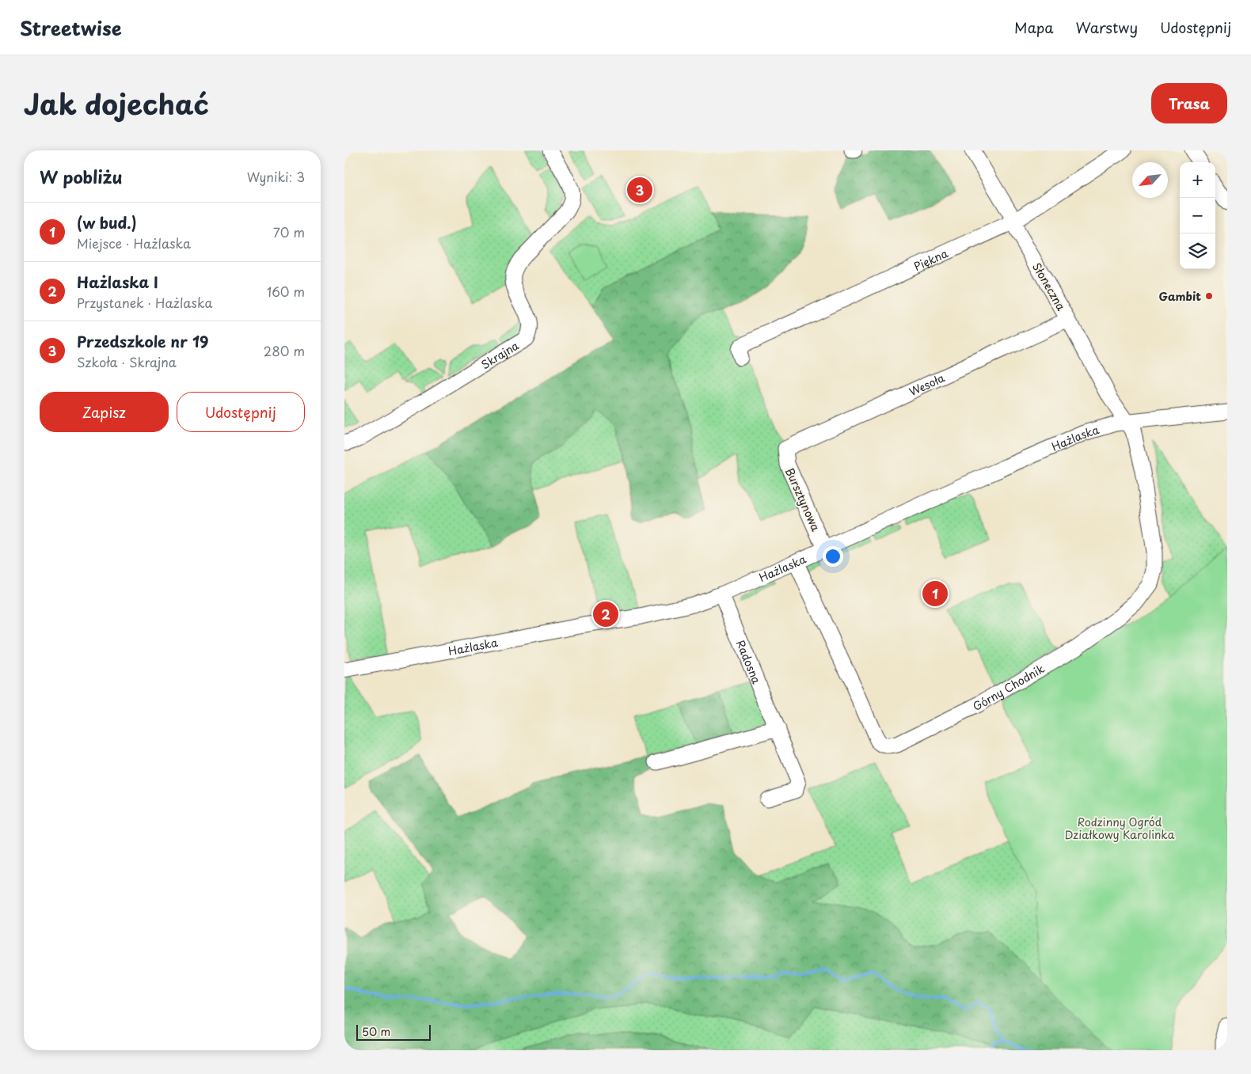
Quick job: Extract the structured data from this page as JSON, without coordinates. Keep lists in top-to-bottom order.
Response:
{
  "streets": {
    "street": [
      "Piękna",
      "Słoneczna",
      "Skrajna",
      "Wesoła",
      "Hażlaska",
      "Bursztynowa",
      "Radosna",
      "Górny Chodnik"
    ]
  },
  "crossings": [
    ["Piękna", "Słoneczna"],
    ["Słoneczna", "Wesoła"],
    ["Słoneczna", "Hażlaska"],
    ["Słoneczna", "Górny Chodnik"],
    ["Wesoła", "Bursztynowa"],
    ["Hażlaska", "Bursztynowa"],
    ["Hażlaska", "Radosna"],
    ["Hażlaska", "Górny Chodnik"]
  ],
  "parks": ["Rodzinny Ogród Działkowy Karolinka"],
  "places": ["Gambit"],
  "scale_bar": "50 m",
  "north": "bottom left",
  "page": {
    "header": "Streetwise",
    "nav": ["Mapa", "Warstwy", "Udostępnij"],
    "title": "Jak dojechać",
    "buttons": [
      "Trasa",
      ["Zapisz", "Udostępnij"]
    ],
    "heading": ["W pobliżu", "Wyniki: 3"],
    "map_buttons": ["+", "−"],
    "pins": ["3", "1", "2"],
    "list": [
      {
        "mark": "1",
        "name": "(w bud.)",
        "note": "Miejsce · Hażlaska",
        "value": "70 m"
      },
      {
        "mark": "2",
        "name": "Hażlaska I",
        "note": "Przystanek · Hażlaska",
        "value": "160 m"
      },
      {
        "mark": "3",
        "name": "Przedszkole nr 19",
        "note": "Szkoła · Skrajna",
        "value": "280 m"
      }
    ],
    "scale": "50 m"
  }
}
